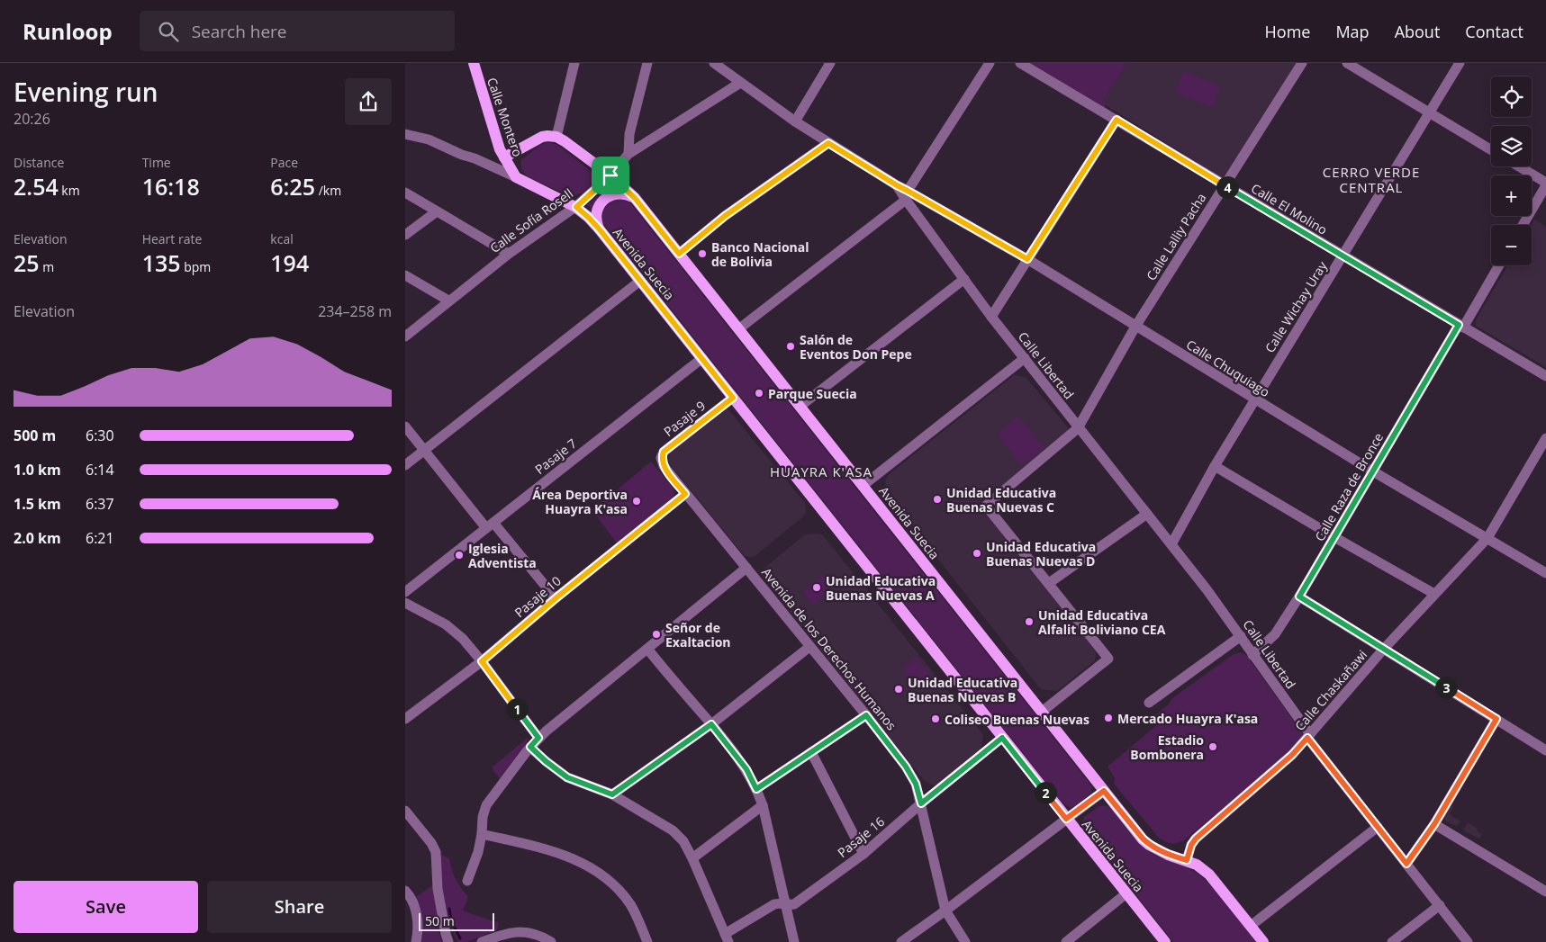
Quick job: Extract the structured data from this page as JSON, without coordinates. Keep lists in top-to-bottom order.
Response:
{
  "streets": {
    "main road": ["Calle Montero", "Avenida Suecia"],
    "street": [
      "Calle El Molino",
      "Calle Sofía Rosell",
      "Calle Lalliy Pacha",
      "Calle Wichay Uray",
      "Calle Libertad",
      "Calle Chuquiago",
      "Pasaje 9",
      "Pasaje 7",
      "Calle Raza de Bronce",
      "Pasaje 10",
      "Avenida de los Derechos Humanos",
      "Calle Chaskañawi",
      "Pasaje 16"
    ]
  },
  "crossings": [
    ["Calle Montero", "Avenida Suecia"],
    ["Calle El Molino", "Calle Lalliy Pacha"],
    ["Calle El Molino", "Calle Wichay Uray"],
    ["Calle El Molino", "Calle Raza de Bronce"],
    ["Calle Sofía Rosell", "Avenida Suecia"],
    ["Calle Sofía Rosell", "Calle Libertad"],
    ["Calle Lalliy Pacha", "Calle Libertad"],
    ["Calle Lalliy Pacha", "Calle Chuquiago"],
    ["Avenida Suecia", "Pasaje 9"],
    ["Avenida Suecia", "Pasaje 7"],
    ["Avenida Suecia", "Calle Chaskañawi"],
    ["Avenida Suecia", "Pasaje 16"],
    ["Calle Wichay Uray", "Calle Libertad"],
    ["Calle Wichay Uray", "Calle Chuquiago"],
    ["Calle Libertad", "Calle Chuquiago"],
    ["Calle Libertad", "Calle Raza de Bronce"],
    ["Calle Libertad", "Calle Chaskañawi"],
    ["Calle Chuquiago", "Calle Raza de Bronce"],
    ["Calle Chuquiago", "Calle Chaskañawi"],
    ["Pasaje 9", "Avenida de los Derechos Humanos"],
    ["Pasaje 10", "Avenida de los Derechos Humanos"],
    ["Avenida de los Derechos Humanos", "Pasaje 16"]
  ],
  "districts": ["CERRO VERDE CENTRAL", "HUAYRA K'ASA"],
  "places": [
    "Banco Nacional de Bolivia",
    "Salón de Eventos Don Pepe",
    "Parque Suecia",
    "Unidad Educativa Buenas Nuevas C",
    "Área Deportiva Huayra K'asa",
    "Unidad Educativa Buenas Nuevas D",
    "Iglesia Adventista",
    "Unidad Educativa Buenas Nuevas A",
    "Unidad Educativa Alfalit Boliviano CEA",
    "Señor de Exaltacion",
    "Unidad Educativa Buenas Nuevas B",
    "Mercado Huayra K'asa",
    "Coliseo Buenas Nuevas",
    "Estadio Bombonera"
  ],
  "scale_bar": "50 m",
  "page": {
    "header": "Runloop",
    "search": "Search here",
    "nav": [
      "Home",
      "Map",
      "About",
      "Contact"
    ],
    "heading": ["Evening run", "20:26"],
    "map_buttons": ["+", "−"],
    "stats": [
      ["Distance", "2.54 km"],
      ["Time", "16:18"],
      ["Pace", "6:25 /km"],
      ["Elevation", "25 m"],
      ["Heart rate", "135 bpm"],
      ["kcal", "194"]
    ],
    "pins": [
      "4",
      "3",
      "1",
      "2"
    ],
    "chart": ["Elevation", "234–258 m"],
    "list": [
      {
        "name": "500 m",
        "note": "6:30"
      },
      {
        "name": "1.0 km",
        "note": "6:14"
      },
      {
        "name": "1.5 km",
        "note": "6:37"
      },
      {
        "name": "2.0 km",
        "note": "6:21"
      }
    ],
    "buttons": ["Save", "Share"],
    "scale": "50 m"
  }
}
